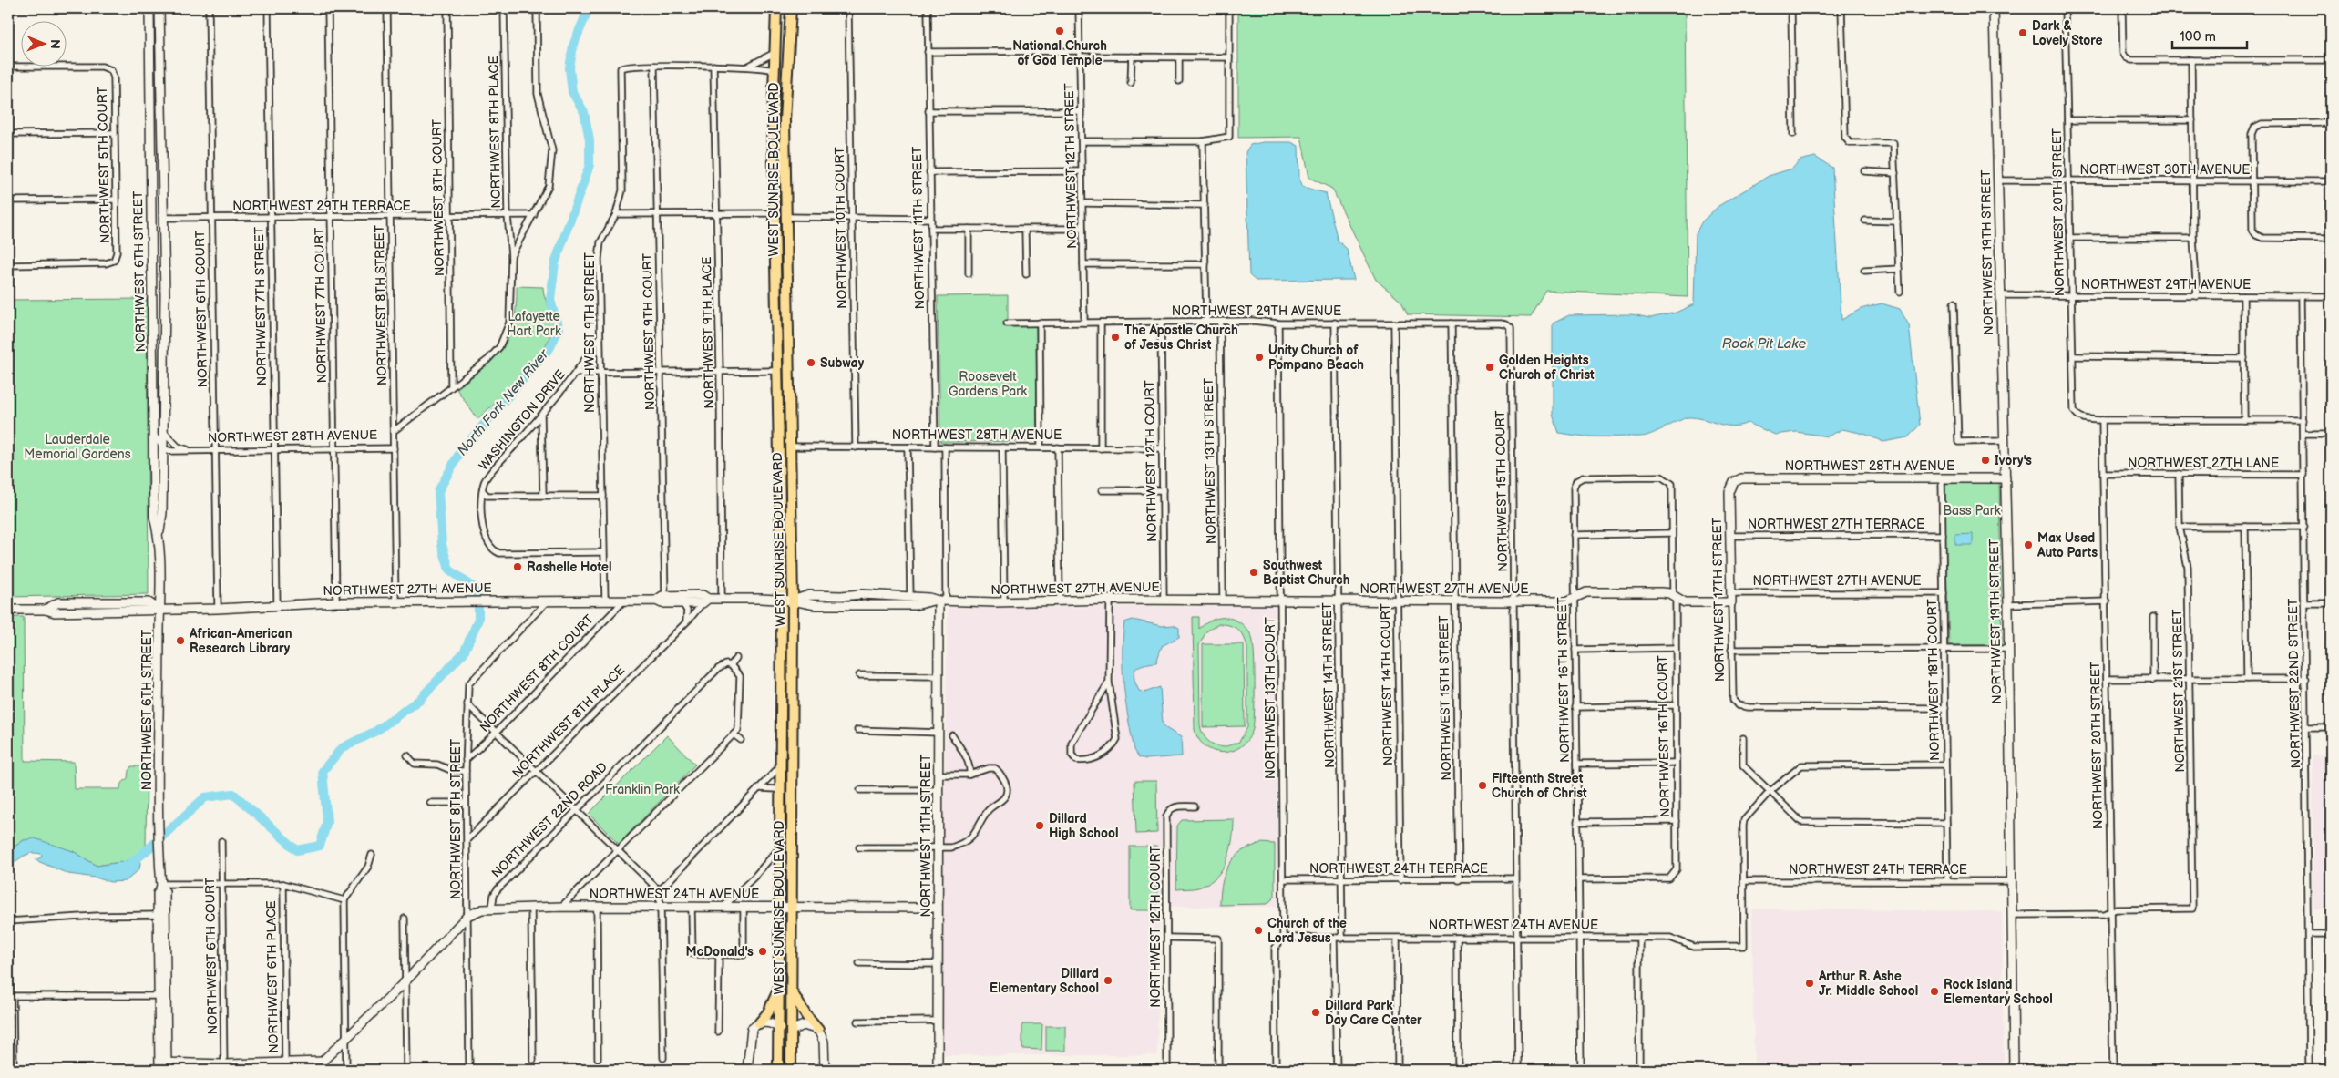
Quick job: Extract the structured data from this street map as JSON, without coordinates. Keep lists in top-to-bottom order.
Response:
{
  "streets": {
    "main road": ["WEST SUNRISE BOULEVARD"],
    "street": [
      "NORTHWEST 8TH PLACE",
      "NORTHWEST 5TH COURT",
      "NORTHWEST 12TH STREET",
      "NORTHWEST 30TH AVENUE",
      "NORTHWEST 8TH COURT",
      "NORTHWEST 29TH TERRACE",
      "NORTHWEST 20TH STREET",
      "NORTHWEST 10TH COURT",
      "NORTHWEST 11TH STREET",
      "NORTHWEST 19TH STREET",
      "NORTHWEST 6TH STREET",
      "NORTHWEST 29TH AVENUE",
      "NORTHWEST 7TH COURT",
      "NORTHWEST 8TH STREET",
      "NORTHWEST 7TH STREET",
      "NORTHWEST 6TH COURT",
      "NORTHWEST 9TH COURT",
      "NORTHWEST 9TH STREET",
      "NORTHWEST 9TH PLACE",
      "WASHINGTON DRIVE",
      "NORTHWEST 28TH AVENUE",
      "NORTHWEST 12TH COURT",
      "NORTHWEST 13TH STREET",
      "NORTHWEST 27TH LANE",
      "NORTHWEST 15TH COURT",
      "NORTHWEST 27TH TERRACE",
      "NORTHWEST 27TH AVENUE",
      "NORTHWEST 17TH STREET",
      "NORTHWEST 16TH STREET",
      "NORTHWEST 18TH COURT",
      "NORTHWEST 22ND STREET",
      "NORTHWEST 14TH COURT",
      "NORTHWEST 14TH STREET",
      "NORTHWEST 21ST STREET",
      "NORTHWEST 13TH COURT",
      "NORTHWEST 15TH STREET",
      "NORTHWEST 16TH COURT",
      "NORTHWEST 22ND ROAD",
      "NORTHWEST 24TH TERRACE",
      "NORTHWEST 24TH AVENUE",
      "NORTHWEST 6TH PLACE"
    ]
  },
  "crossings": [
    ["NORTHWEST 8TH PLACE", "NORTHWEST 8TH COURT"],
    ["NORTHWEST 8TH PLACE", "NORTHWEST 29TH TERRACE"],
    ["NORTHWEST 8TH PLACE", "NORTHWEST 8TH STREET"],
    ["NORTHWEST 8TH PLACE", "NORTHWEST 27TH AVENUE"],
    ["NORTHWEST 12TH STREET", "NORTHWEST 29TH AVENUE"],
    ["WEST SUNRISE BOULEVARD", "NORTHWEST 28TH AVENUE"],
    ["WEST SUNRISE BOULEVARD", "NORTHWEST 27TH AVENUE"],
    ["WEST SUNRISE BOULEVARD", "NORTHWEST 24TH AVENUE"],
    ["NORTHWEST 30TH AVENUE", "NORTHWEST 20TH STREET"],
    ["NORTHWEST 30TH AVENUE", "NORTHWEST 19TH STREET"],
    ["NORTHWEST 8TH COURT", "NORTHWEST 29TH TERRACE"],
    ["NORTHWEST 8TH COURT", "NORTHWEST 8TH STREET"],
    ["NORTHWEST 8TH COURT", "NORTHWEST 27TH AVENUE"],
    ["NORTHWEST 29TH TERRACE", "NORTHWEST 6TH STREET"],
    ["NORTHWEST 29TH TERRACE", "NORTHWEST 7TH COURT"],
    ["NORTHWEST 29TH TERRACE", "NORTHWEST 8TH STREET"],
    ["NORTHWEST 29TH TERRACE", "NORTHWEST 7TH STREET"],
    ["NORTHWEST 29TH TERRACE", "NORTHWEST 6TH COURT"],
    ["NORTHWEST 20TH STREET", "NORTHWEST 29TH AVENUE"],
    ["NORTHWEST 20TH STREET", "NORTHWEST 27TH LANE"],
    ["NORTHWEST 20TH STREET", "NORTHWEST 21ST STREET"],
    ["NORTHWEST 10TH COURT", "NORTHWEST 28TH AVENUE"],
    ["NORTHWEST 11TH STREET", "NORTHWEST 28TH AVENUE"],
    ["NORTHWEST 11TH STREET", "NORTHWEST 27TH AVENUE"],
    ["NORTHWEST 11TH STREET", "NORTHWEST 24TH AVENUE"],
    ["NORTHWEST 19TH STREET", "NORTHWEST 29TH AVENUE"],
    ["NORTHWEST 19TH STREET", "NORTHWEST 28TH AVENUE"],
    ["NORTHWEST 19TH STREET", "NORTHWEST 24TH TERRACE"],
    ["NORTHWEST 6TH STREET", "NORTHWEST 28TH AVENUE"],
    ["NORTHWEST 6TH STREET", "NORTHWEST 27TH AVENUE"],
    ["NORTHWEST 29TH AVENUE", "NORTHWEST 12TH COURT"],
    ["NORTHWEST 29TH AVENUE", "NORTHWEST 13TH STREET"],
    ["NORTHWEST 29TH AVENUE", "NORTHWEST 15TH COURT"],
    ["NORTHWEST 29TH AVENUE", "NORTHWEST 22ND STREET"],
    ["NORTHWEST 29TH AVENUE", "NORTHWEST 14TH COURT"],
    ["NORTHWEST 29TH AVENUE", "NORTHWEST 14TH STREET"],
    ["NORTHWEST 29TH AVENUE", "NORTHWEST 13TH COURT"],
    ["NORTHWEST 29TH AVENUE", "NORTHWEST 15TH STREET"],
    ["NORTHWEST 7TH COURT", "NORTHWEST 28TH AVENUE"],
    ["NORTHWEST 7TH COURT", "NORTHWEST 27TH AVENUE"],
    ["NORTHWEST 8TH STREET", "NORTHWEST 28TH AVENUE"],
    ["NORTHWEST 8TH STREET", "NORTHWEST 27TH AVENUE"],
    ["NORTHWEST 7TH STREET", "NORTHWEST 28TH AVENUE"],
    ["NORTHWEST 7TH STREET", "NORTHWEST 27TH AVENUE"],
    ["NORTHWEST 6TH COURT", "NORTHWEST 28TH AVENUE"],
    ["NORTHWEST 6TH COURT", "NORTHWEST 27TH AVENUE"],
    ["NORTHWEST 9TH COURT", "NORTHWEST 9TH STREET"],
    ["NORTHWEST 9TH COURT", "NORTHWEST 27TH AVENUE"],
    ["NORTHWEST 9TH STREET", "WASHINGTON DRIVE"],
    ["NORTHWEST 9TH STREET", "NORTHWEST 27TH AVENUE"],
    ["NORTHWEST 9TH PLACE", "NORTHWEST 27TH AVENUE"],
    ["NORTHWEST 28TH AVENUE", "NORTHWEST 12TH COURT"],
    ["NORTHWEST 28TH AVENUE", "NORTHWEST 17TH STREET"],
    ["NORTHWEST 28TH AVENUE", "NORTHWEST 18TH COURT"],
    ["NORTHWEST 12TH COURT", "NORTHWEST 27TH AVENUE"],
    ["NORTHWEST 13TH STREET", "NORTHWEST 27TH AVENUE"],
    ["NORTHWEST 27TH LANE", "NORTHWEST 22ND STREET"],
    ["NORTHWEST 27TH LANE", "NORTHWEST 21ST STREET"],
    ["NORTHWEST 15TH COURT", "NORTHWEST 27TH AVENUE"],
    ["NORTHWEST 15TH COURT", "NORTHWEST 24TH TERRACE"],
    ["NORTHWEST 15TH COURT", "NORTHWEST 24TH AVENUE"],
    ["NORTHWEST 27TH TERRACE", "NORTHWEST 17TH STREET"],
    ["NORTHWEST 27TH TERRACE", "NORTHWEST 18TH COURT"],
    ["NORTHWEST 27TH AVENUE", "NORTHWEST 17TH STREET"],
    ["NORTHWEST 27TH AVENUE", "NORTHWEST 16TH STREET"],
    ["NORTHWEST 27TH AVENUE", "NORTHWEST 18TH COURT"],
    ["NORTHWEST 27TH AVENUE", "NORTHWEST 14TH COURT"],
    ["NORTHWEST 27TH AVENUE", "NORTHWEST 14TH STREET"],
    ["NORTHWEST 27TH AVENUE", "NORTHWEST 13TH COURT"],
    ["NORTHWEST 27TH AVENUE", "NORTHWEST 15TH STREET"],
    ["NORTHWEST 27TH AVENUE", "NORTHWEST 16TH COURT"],
    ["NORTHWEST 17TH STREET", "NORTHWEST 18TH COURT"],
    ["NORTHWEST 16TH STREET", "NORTHWEST 16TH COURT"],
    ["NORTHWEST 16TH STREET", "NORTHWEST 24TH AVENUE"],
    ["NORTHWEST 18TH COURT", "NORTHWEST 24TH TERRACE"],
    ["NORTHWEST 14TH COURT", "NORTHWEST 24TH TERRACE"],
    ["NORTHWEST 14TH STREET", "NORTHWEST 24TH TERRACE"],
    ["NORTHWEST 14TH STREET", "NORTHWEST 24TH AVENUE"],
    ["NORTHWEST 13TH COURT", "NORTHWEST 24TH TERRACE"],
    ["NORTHWEST 13TH COURT", "NORTHWEST 24TH AVENUE"],
    ["NORTHWEST 15TH STREET", "NORTHWEST 24TH TERRACE"],
    ["NORTHWEST 22ND ROAD", "NORTHWEST 24TH AVENUE"],
    ["NORTHWEST 24TH TERRACE", "NORTHWEST 24TH AVENUE"]
  ],
  "water": ["Rock Pit Lake", "North Fork New River"],
  "parks": [
    "Lafayette Hart Park",
    "Roosevelt Gardens Park",
    "Lauderdale Memorial Gardens",
    "Bass Park",
    "Franklin Park"
  ],
  "places": [
    "National Church of God Temple",
    "Dark & Lovely Store",
    "The Apostle Church of Jesus Christ",
    "Unity Church of Pompano Beach",
    "Subway",
    "Golden Heights Church of Christ",
    "Ivory's",
    "Max Used Auto Parts",
    "Rashelle Hotel",
    "Southwest Baptist Church",
    "African-American Research Library",
    "Fifteenth Street Church of Christ",
    "Dillard High School",
    "Church of the Lord Jesus",
    "McDonald's",
    "Dillard Elementary School",
    "Arthur R. Ashe Jr. Middle School",
    "Rock Island Elementary School",
    "Dillard Park Day Care Center"
  ],
  "scale_bar": "100 m",
  "north": "right"
}
